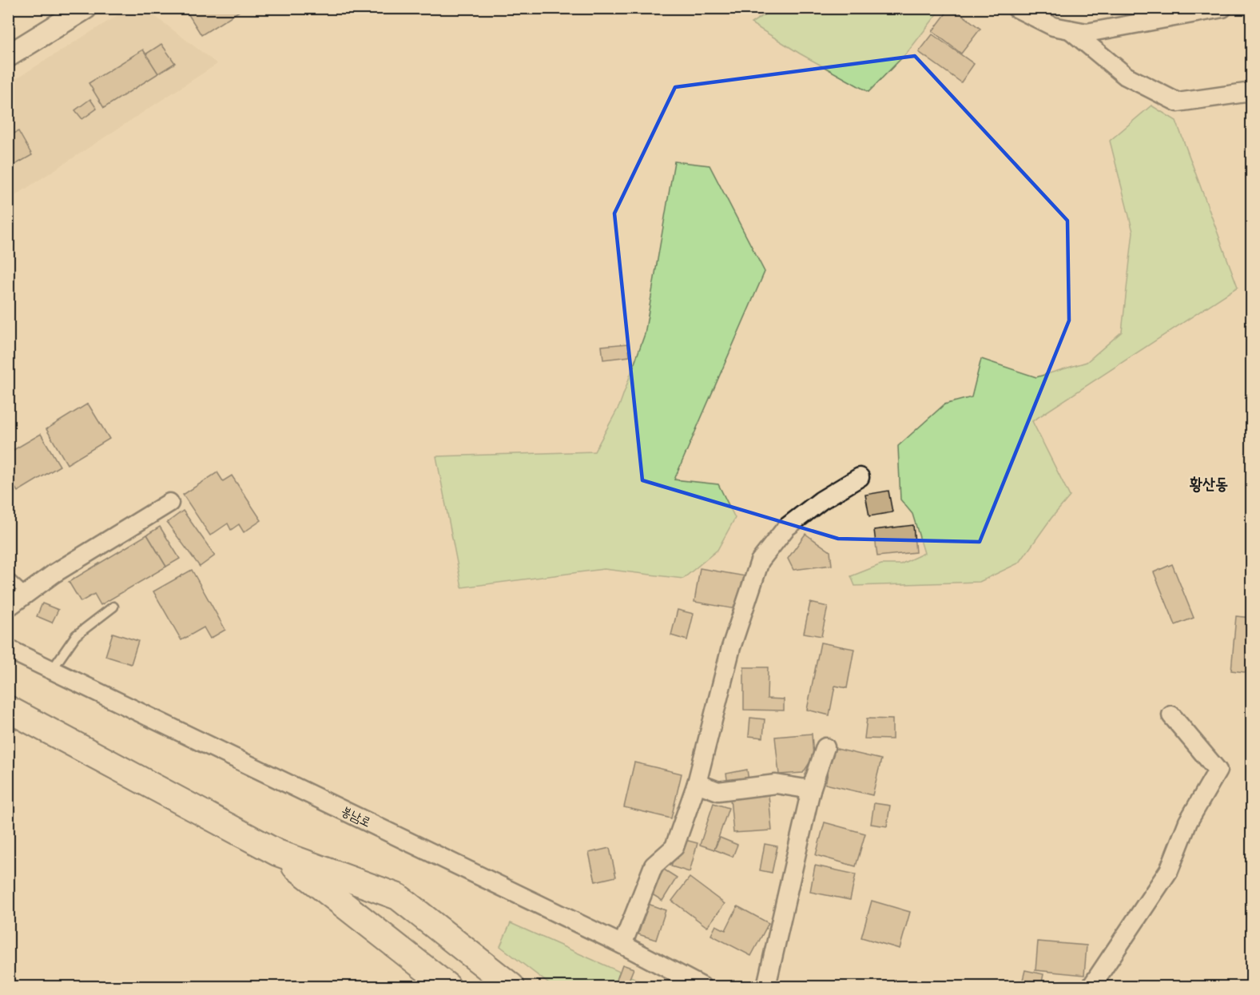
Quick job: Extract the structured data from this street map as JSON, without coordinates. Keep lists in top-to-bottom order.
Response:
{
  "streets": {
    "street": ["봉남로"]
  },
  "districts": ["황산동"]
}
